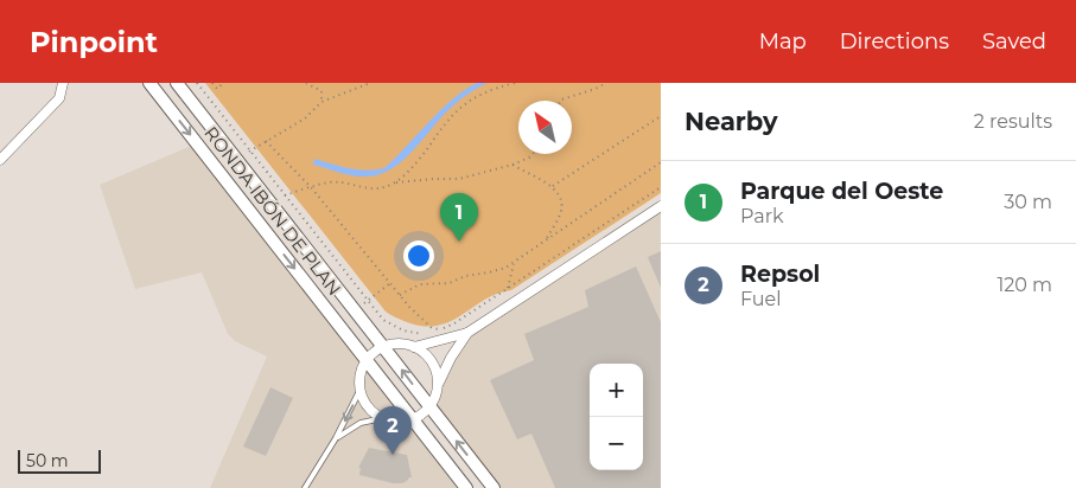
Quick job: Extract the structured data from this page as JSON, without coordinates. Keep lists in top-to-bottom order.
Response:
{
  "streets": {
    "main road": ["RONDA IBÓN DE PLAN"]
  },
  "scale_bar": "50 m",
  "north": "top left",
  "page": {
    "header": "Pinpoint",
    "nav": ["Map", "Directions", "Saved"],
    "heading": ["Nearby", "2 results"],
    "list": [
      {
        "mark": "1",
        "name": "Parque del Oeste",
        "note": "Park",
        "value": "30 m"
      },
      {
        "mark": "2",
        "name": "Repsol",
        "note": "Fuel",
        "value": "120 m"
      }
    ],
    "pins": ["1", "2"],
    "map_buttons": ["+", "−"],
    "scale": "50 m"
  }
}
